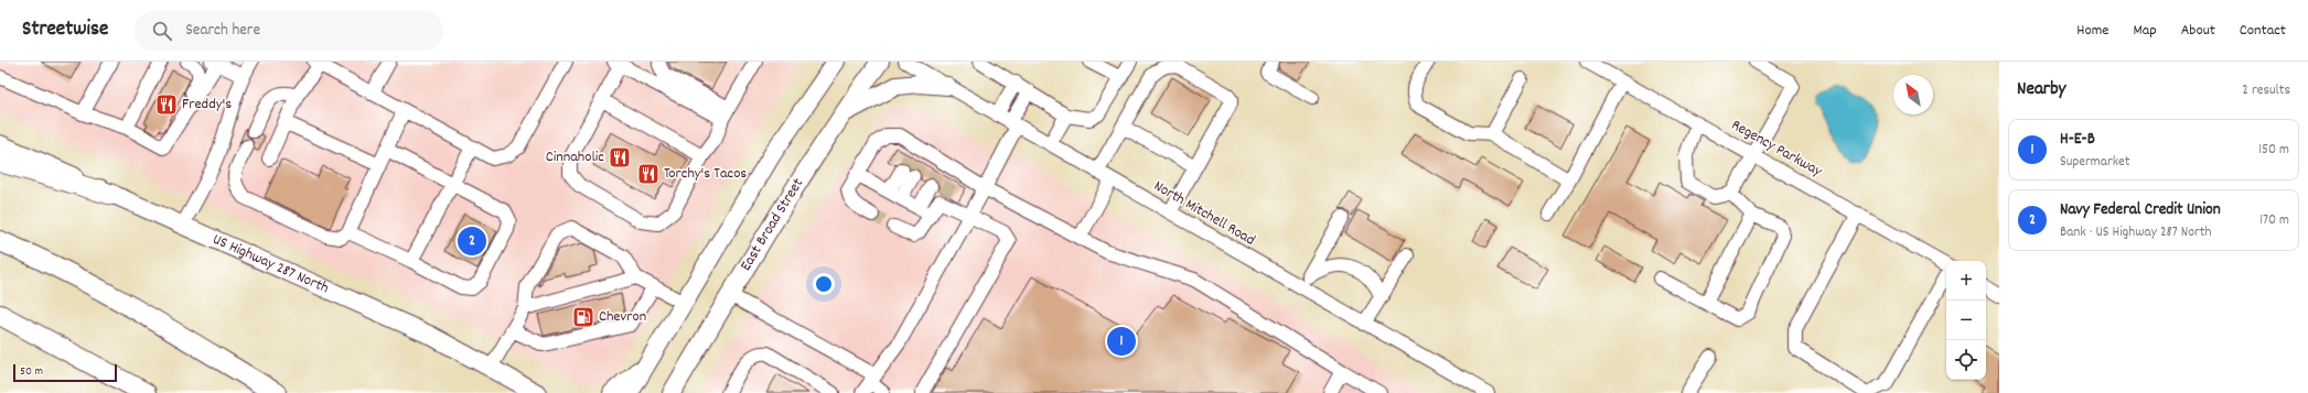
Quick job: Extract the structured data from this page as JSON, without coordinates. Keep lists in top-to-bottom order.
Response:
{
  "streets": {
    "main road": ["East Broad Street", "US Highway 287 North"],
    "street": ["Regency Parkway", "North Mitchell Road"]
  },
  "places": {
    "restaurant": ["Freddy's", "Cinnaholic", "Torchy's Tacos"],
    "fuel station": ["Chevron"]
  },
  "scale_bar": "50 m",
  "north": "top left",
  "page": {
    "header": "Streetwise",
    "search": "Search here",
    "nav": [
      "Home",
      "Map",
      "About",
      "Contact"
    ],
    "heading": ["Nearby", "2 results"],
    "list": [
      {
        "mark": "1",
        "name": "H-E-B",
        "note": "Supermarket",
        "value": "150 m"
      },
      {
        "mark": "2",
        "name": "Navy Federal Credit Union",
        "note": "Bank · US Highway 287 North",
        "value": "170 m"
      }
    ],
    "pins": ["2", "1"],
    "map_buttons": ["+", "−"],
    "scale": "50 m"
  }
}
